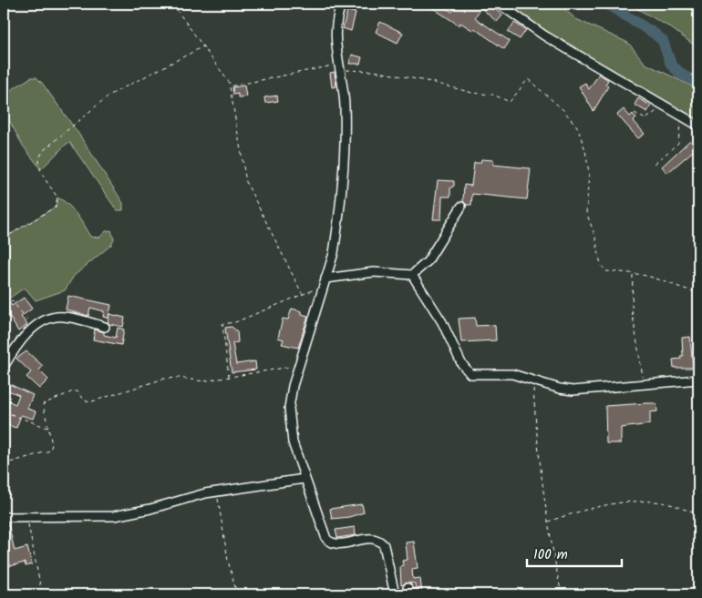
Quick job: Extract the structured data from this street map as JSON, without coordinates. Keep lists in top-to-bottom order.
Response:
{
  "scale_bar": "100 m"
}
